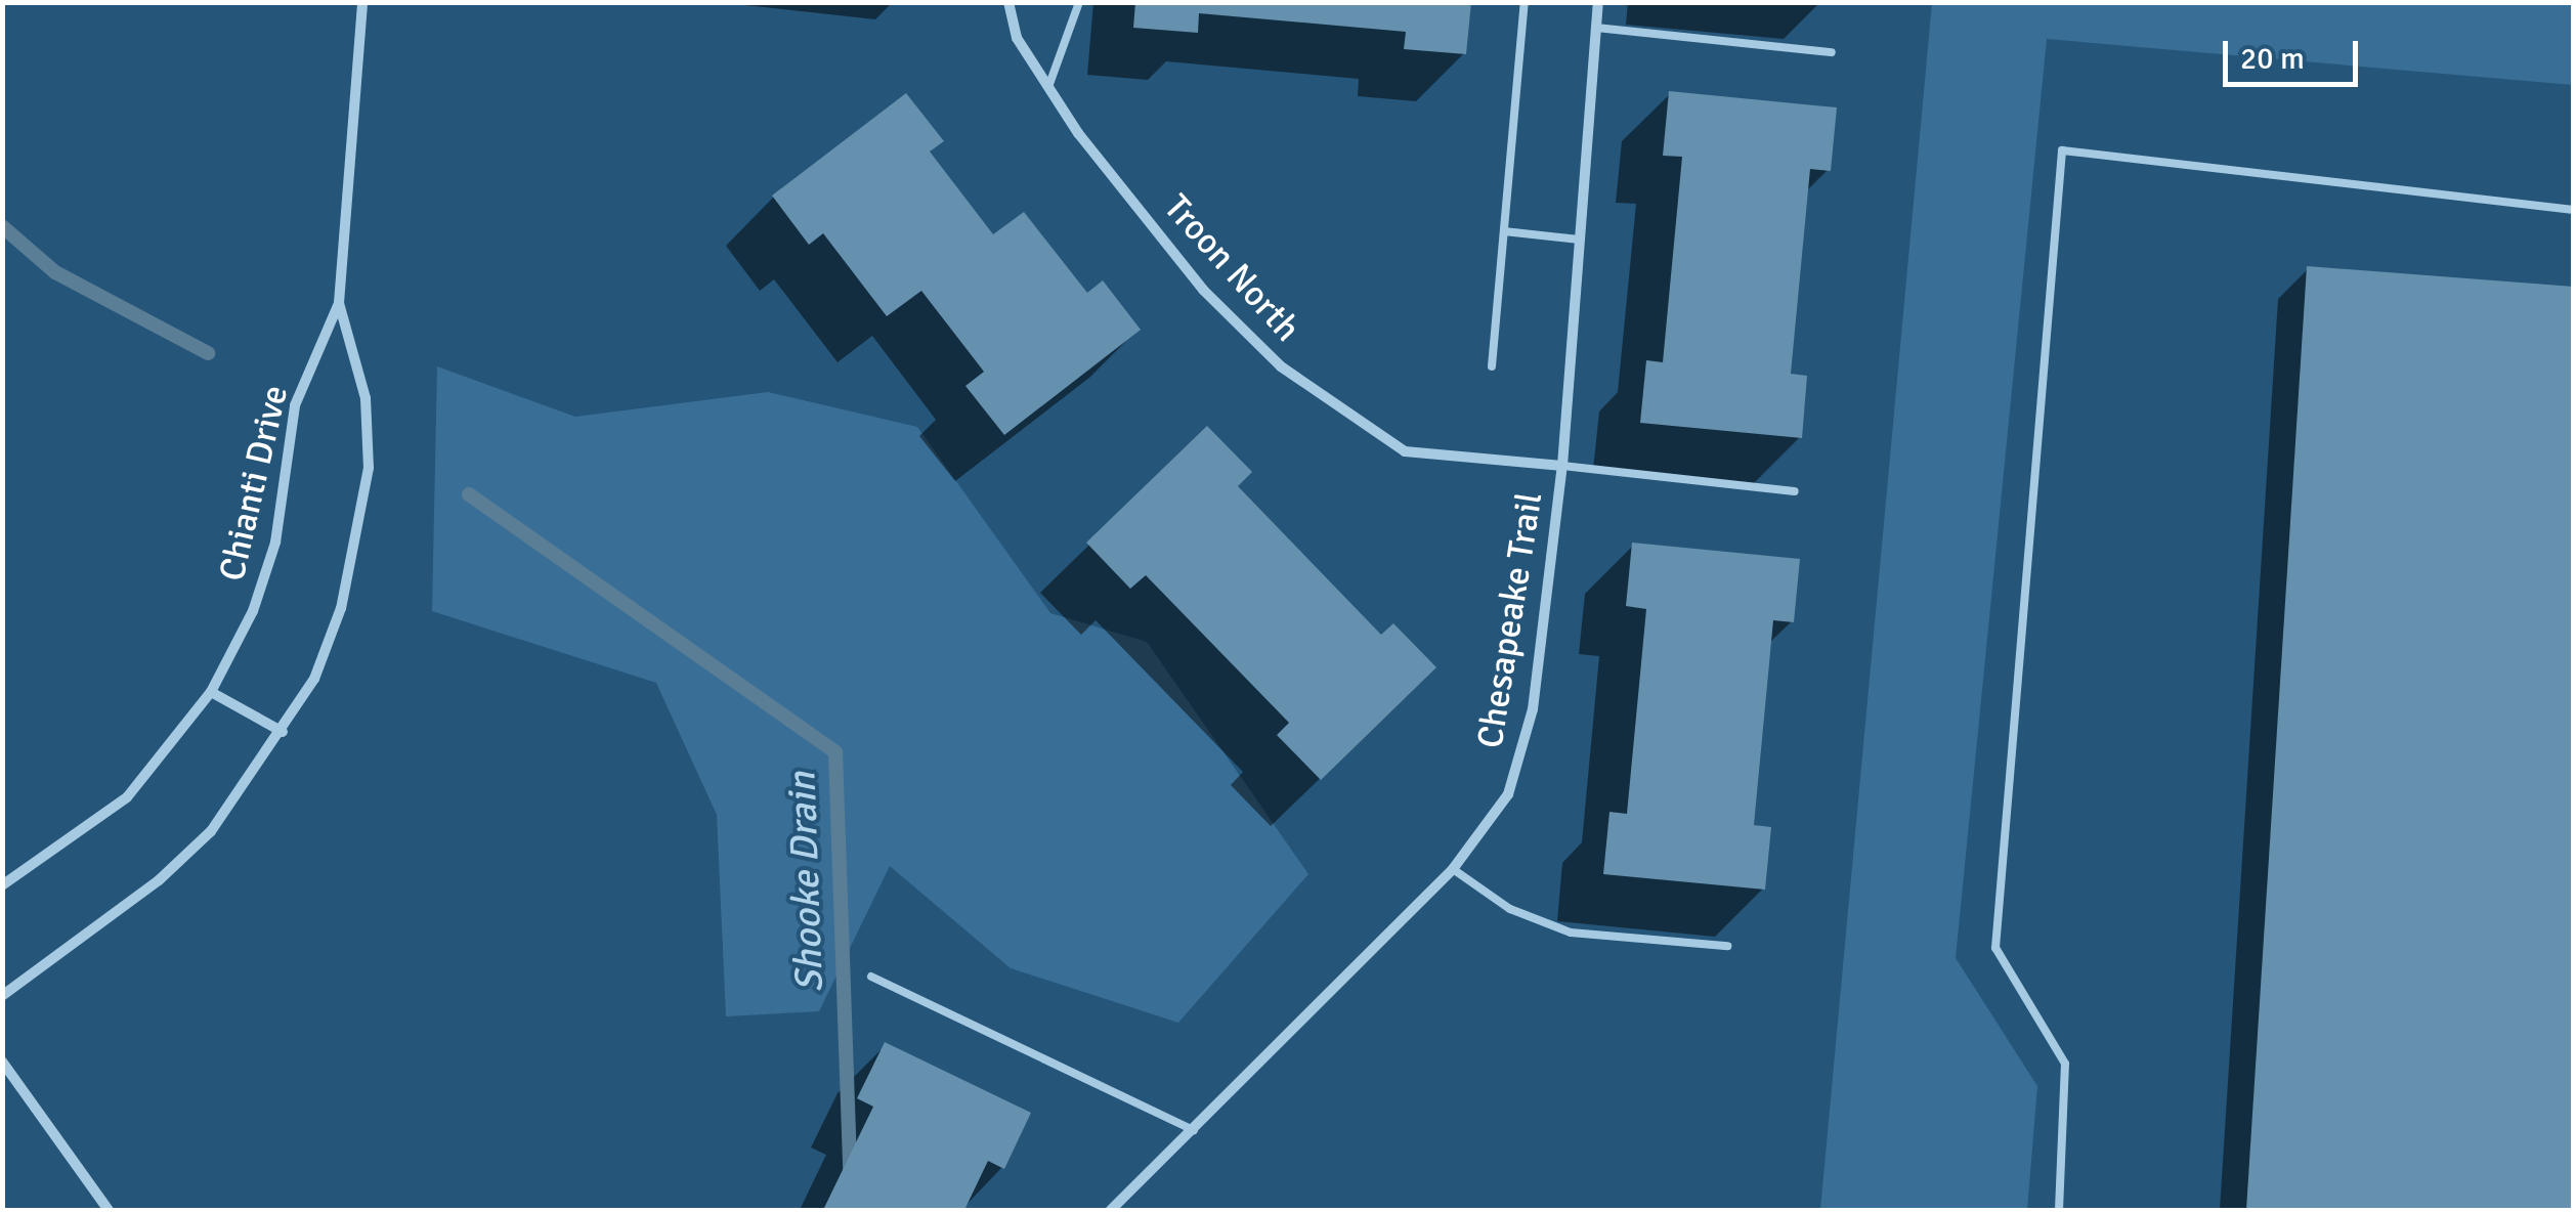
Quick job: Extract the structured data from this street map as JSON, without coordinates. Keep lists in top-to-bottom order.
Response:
{
  "streets": {
    "street": ["Troon North", "Chianti Drive", "Chesapeake Trail"]
  },
  "crossings": [
    ["Troon North", "Chesapeake Trail"]
  ],
  "water": ["Shooke Drain"],
  "scale_bar": "20 m"
}
